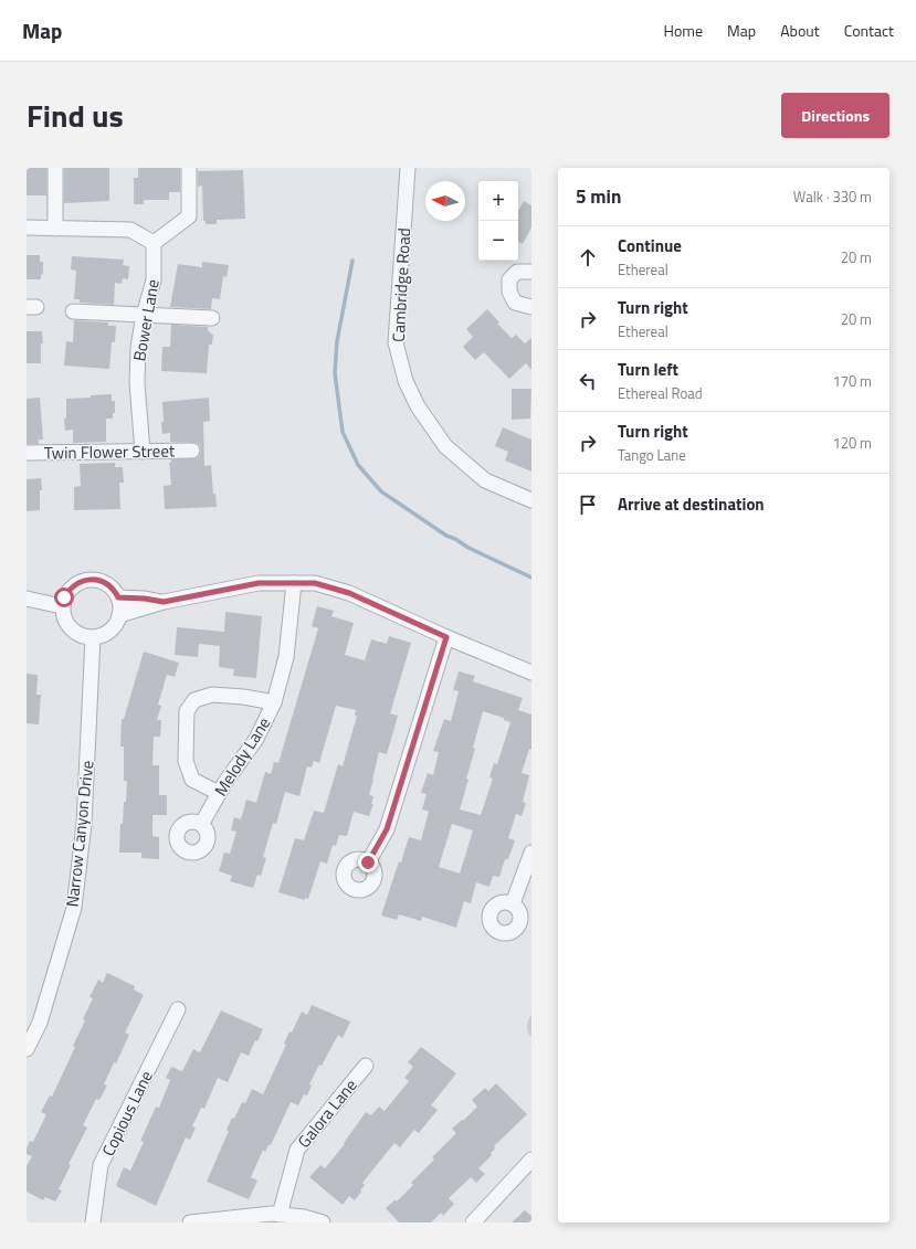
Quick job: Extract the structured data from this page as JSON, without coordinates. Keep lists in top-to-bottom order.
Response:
{
  "streets": {
    "street": [
      "Cambridge Road",
      "Bower Lane",
      "Twin Flower Street",
      "Melody Lane",
      "Narrow Canyon Drive",
      "Copious Lane",
      "Galora Lane"
    ]
  },
  "crossings": [
    ["Bower Lane", "Twin Flower Street"]
  ],
  "north": "left",
  "page": {
    "header": "Map",
    "nav": [
      "Home",
      "Map",
      "About",
      "Contact"
    ],
    "title": "Find us",
    "buttons": "Directions",
    "heading": ["5 min", "Walk · 330 m"],
    "map_buttons": ["+", "−"],
    "list": [
      ["Continue", "Ethereal", "20 m"],
      ["Turn right", "Ethereal", "20 m"],
      ["Turn left", "Ethereal Road", "170 m"],
      ["Turn right", "Tango Lane", "120 m"],
      "Arrive at destination"
    ]
  }
}
